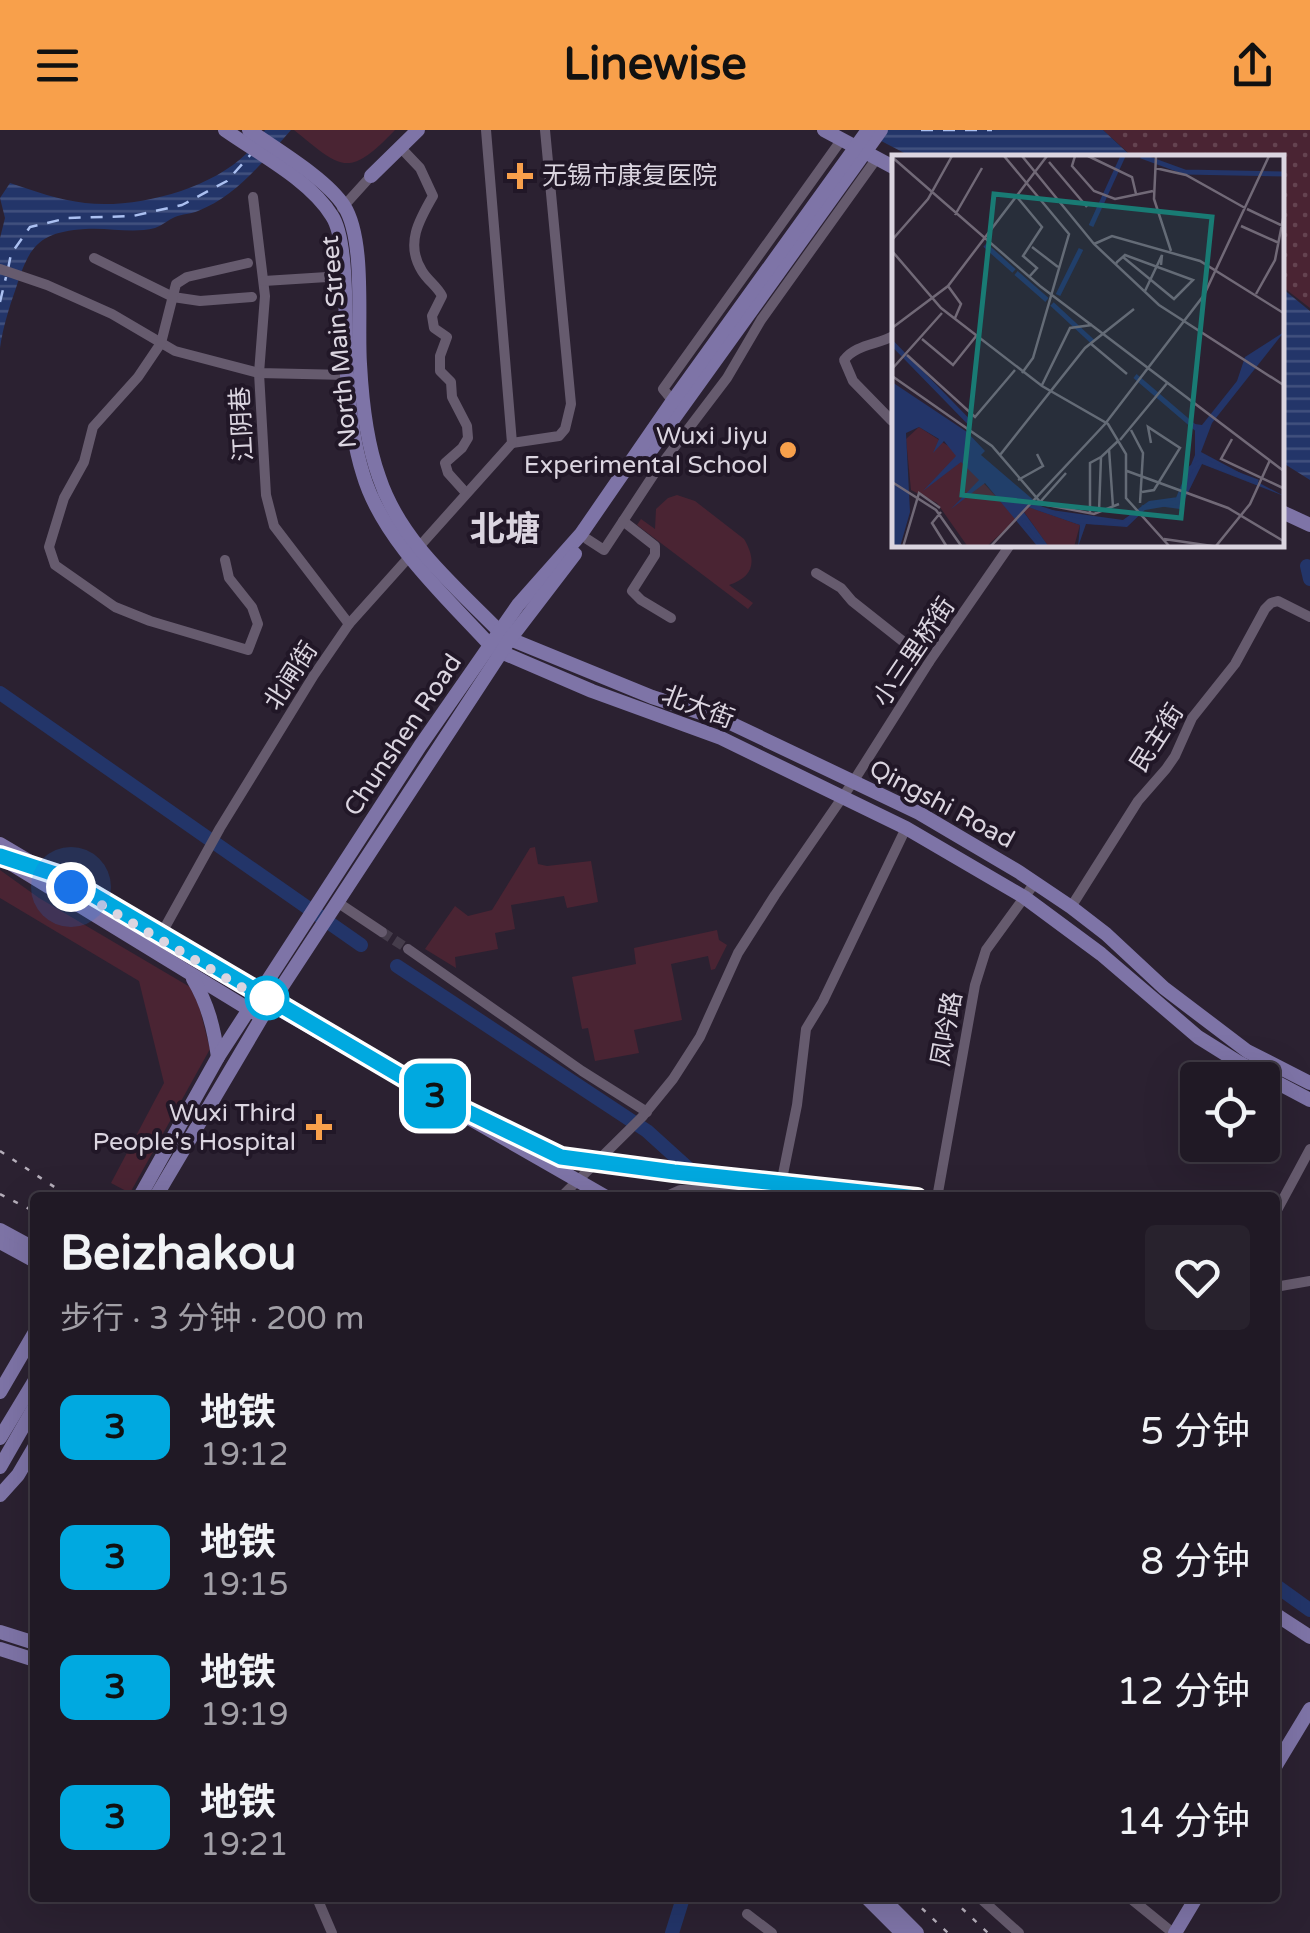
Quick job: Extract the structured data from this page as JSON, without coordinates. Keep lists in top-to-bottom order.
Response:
{
  "streets": {
    "main road": [
      "North Main Street",
      "北大街",
      "Chunshen Road",
      "Qingshi Road"
    ],
    "street": [
      "江阴巷",
      "小三里桥街",
      "北闸街",
      "民主街",
      "凤吟路"
    ]
  },
  "crossings": [
    ["North Main Street", "北闸街"],
    ["North Main Street", "北大街"],
    ["North Main Street", "Chunshen Road"],
    ["North Main Street", "Qingshi Road"],
    ["江阴巷", "北闸街"],
    ["小三里桥街", "北大街"],
    ["小三里桥街", "Qingshi Road"],
    ["北大街", "Chunshen Road"],
    ["北大街", "Qingshi Road"],
    ["北大街", "凤吟路"],
    ["Chunshen Road", "Qingshi Road"],
    ["民主街", "Qingshi Road"],
    ["Qingshi Road", "凤吟路"]
  ],
  "districts": ["北塘"],
  "places": {
    "health": ["无锡市康复医院", "Wuxi Third People's Hospital"],
    "other": ["Wuxi Jiyu Experimental School"]
  },
  "lines": ["metro line 3"],
  "page": {
    "header": "Linewise",
    "on_map": "3",
    "heading": ["Beizhakou", "步行 · 3 分钟 · 200 m"],
    "list": [
      {
        "mark": "3",
        "name": "地铁",
        "note": "19:12",
        "value": "5 分钟"
      },
      {
        "mark": "3",
        "name": "地铁",
        "note": "19:15",
        "value": "8 分钟"
      },
      {
        "mark": "3",
        "name": "地铁",
        "note": "19:19",
        "value": "12 分钟"
      },
      {
        "mark": "3",
        "name": "地铁",
        "note": "19:21",
        "value": "14 分钟"
      }
    ]
  }
}
